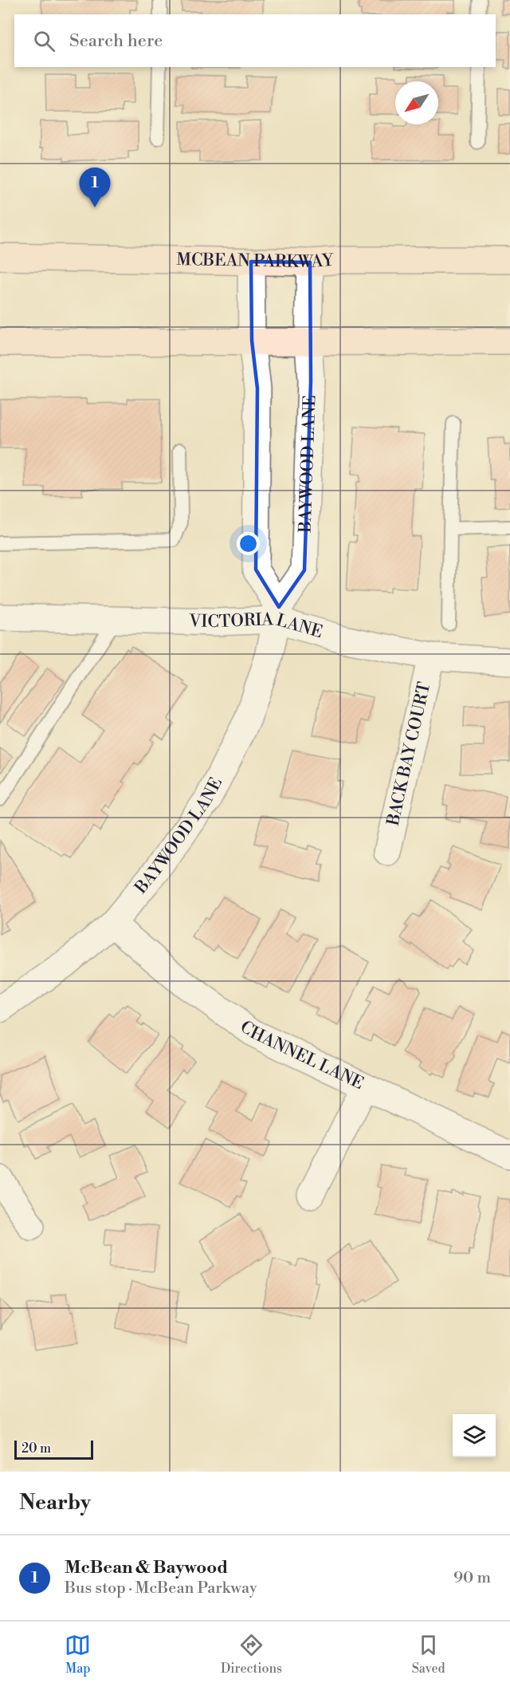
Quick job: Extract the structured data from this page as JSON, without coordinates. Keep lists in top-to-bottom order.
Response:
{
  "streets": {
    "main road": ["MCBEAN PARKWAY"],
    "street": [
      "BAYWOOD LANE",
      "VICTORIA LANE",
      "BACK BAY COURT",
      "CHANNEL LANE"
    ]
  },
  "crossings": [
    ["MCBEAN PARKWAY", "BAYWOOD LANE"],
    ["BAYWOOD LANE", "VICTORIA LANE"],
    ["BAYWOOD LANE", "CHANNEL LANE"],
    ["VICTORIA LANE", "BACK BAY COURT"]
  ],
  "scale_bar": "20 m",
  "north": "bottom left",
  "page": {
    "search": "Search here",
    "pins": "1",
    "scale": "20 m",
    "heading": "Nearby",
    "list": [
      {
        "mark": "1",
        "name": "McBean & Baywood",
        "note": "Bus stop · McBean Parkway",
        "value": "90 m"
      }
    ],
    "nav": ["Map", "Directions", "Saved"]
  }
}
